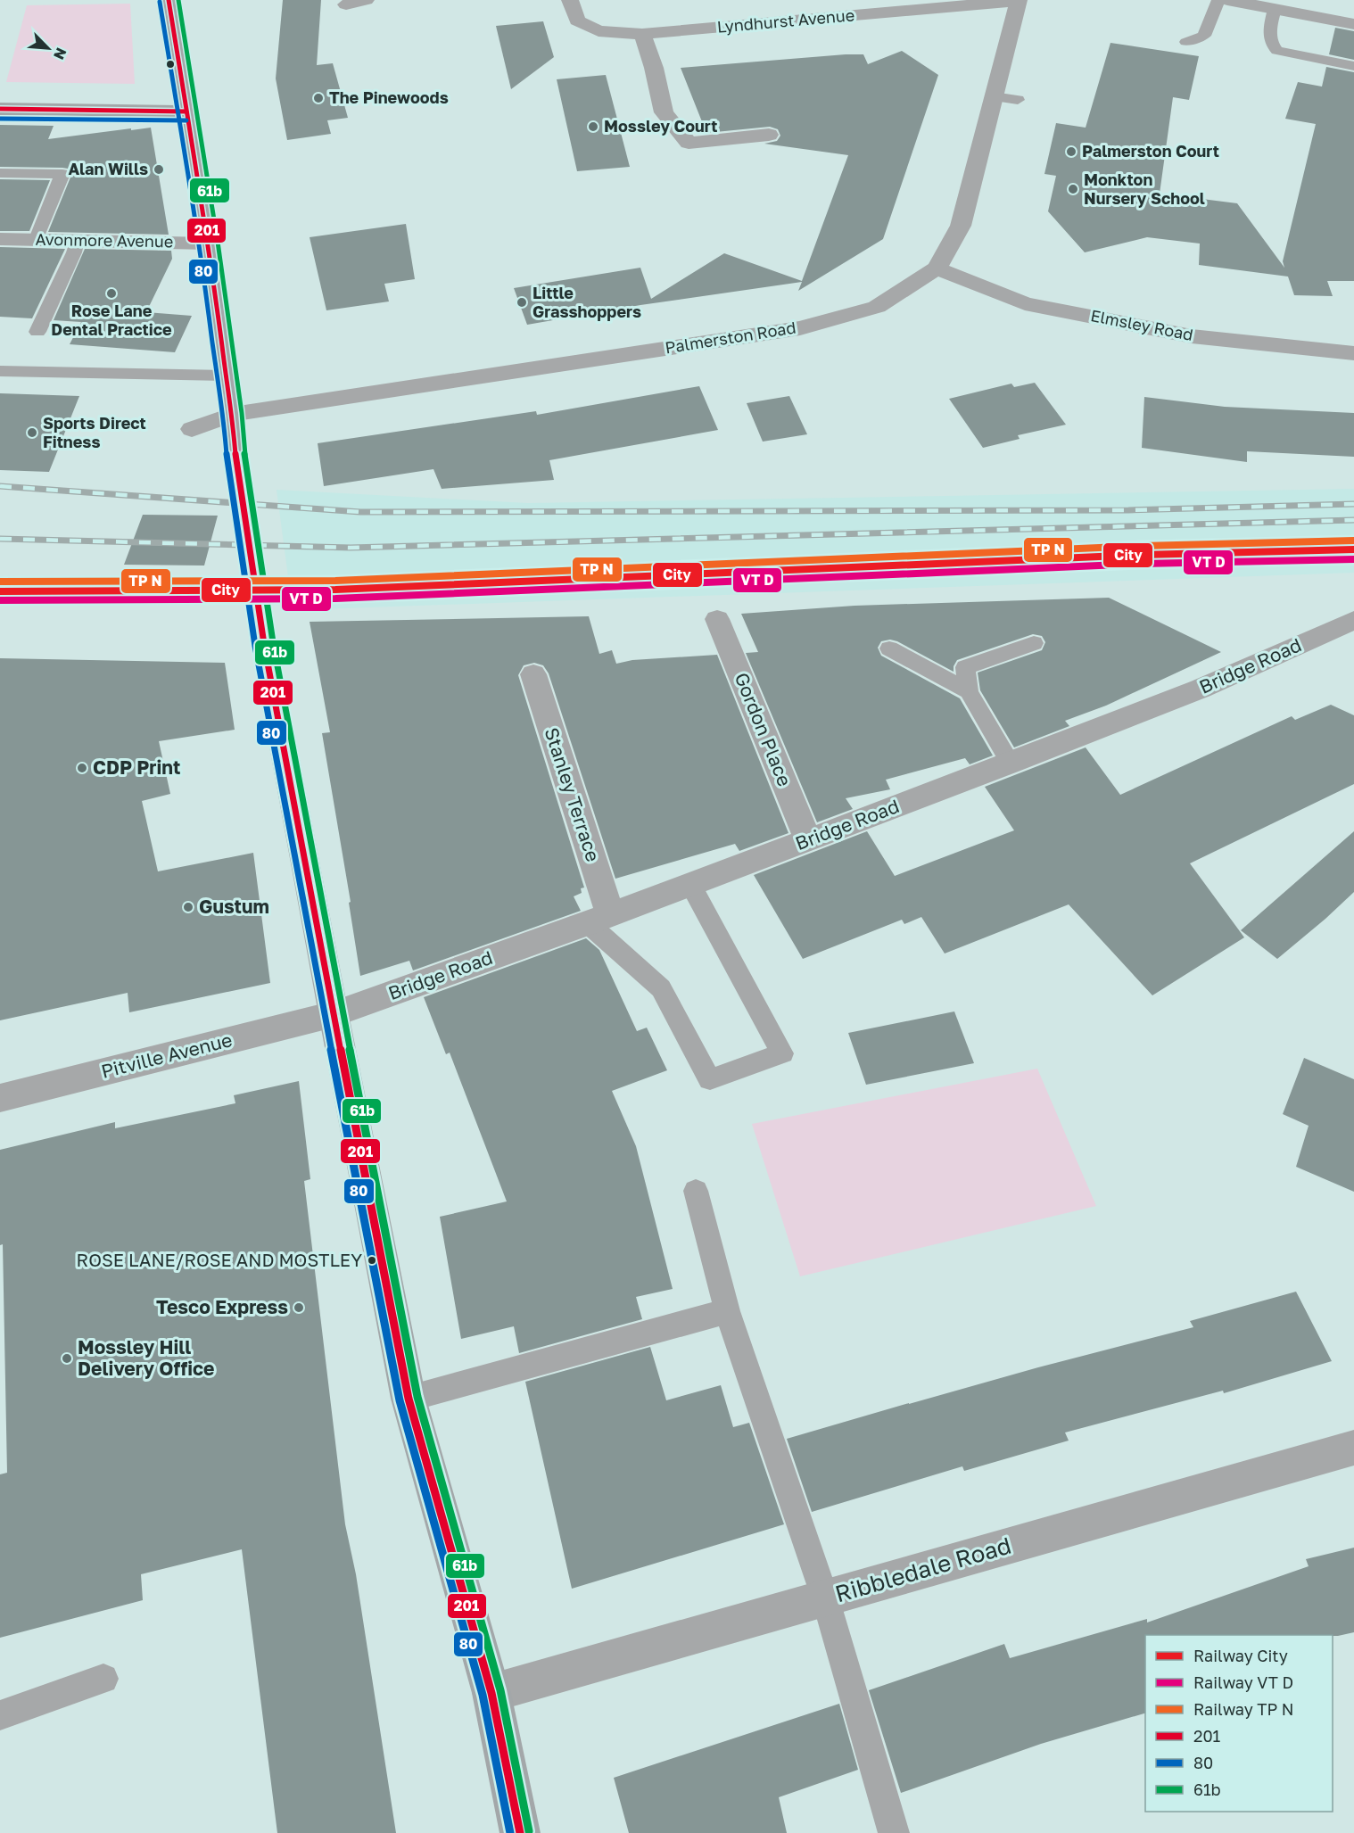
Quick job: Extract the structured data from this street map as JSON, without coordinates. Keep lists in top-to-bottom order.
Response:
{
  "streets": {
    "street": [
      "Lyndhurst Avenue",
      "Avonmore Avenue",
      "Elmsley Road",
      "Palmerston Road",
      "Bridge Road",
      "Gordon Place",
      "Stanley Terrace",
      "Pitville Avenue",
      "Ribbledale Road"
    ]
  },
  "crossings": [
    ["Lyndhurst Avenue", "Palmerston Road"],
    ["Elmsley Road", "Palmerston Road"],
    ["Bridge Road", "Gordon Place"],
    ["Bridge Road", "Stanley Terrace"],
    ["Bridge Road", "Pitville Avenue"]
  ],
  "places": [
    "The Pinewoods",
    "Mossley Court",
    "Palmerston Court",
    "Alan Wills",
    "Monkton Nursery School",
    "Rose Lane Dental Practice",
    "Little Grasshoppers",
    "Sports Direct Fitness",
    "CDP Print",
    "Gustum",
    "ROSE LANE/ROSE AND MOSTLEY",
    "Tesco Express",
    "Mossley Hill Delivery Office"
  ],
  "lines": [
    "transit line 201",
    "transit line 61b",
    "transit line 80",
    "rail line City"
  ],
  "legend": [
    "Railway City",
    "Railway VT D",
    "Railway TP N",
    "201",
    "80",
    "61b"
  ],
  "north": "bottom right"
}
